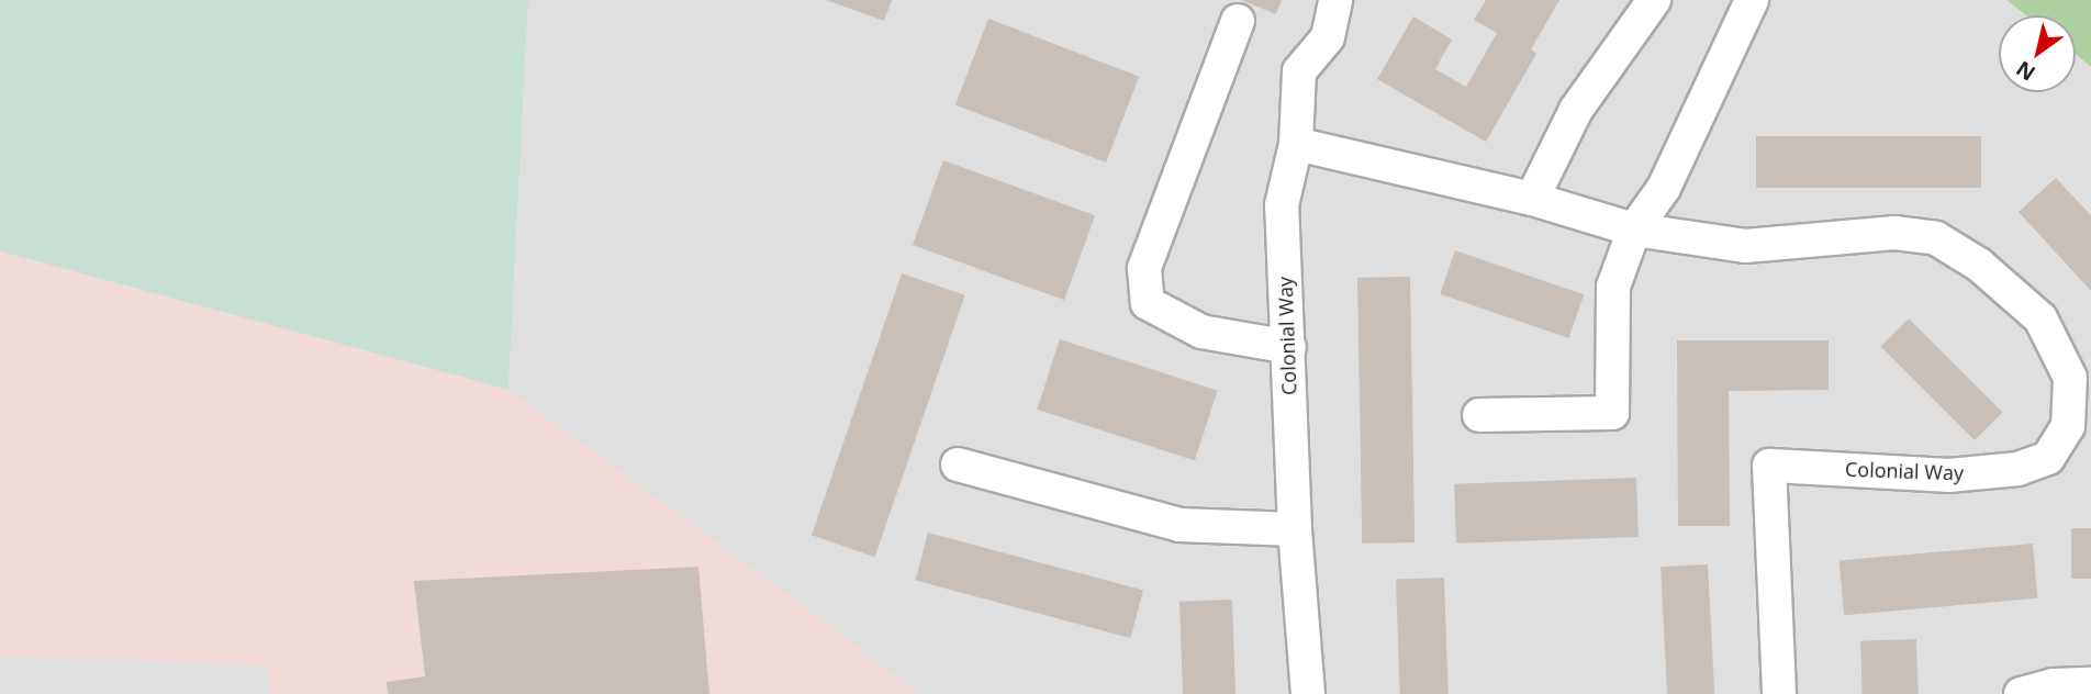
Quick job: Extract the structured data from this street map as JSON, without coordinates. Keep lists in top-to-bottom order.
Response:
{
  "streets": {
    "street": ["Colonial Way"]
  },
  "north": "bottom left"
}
